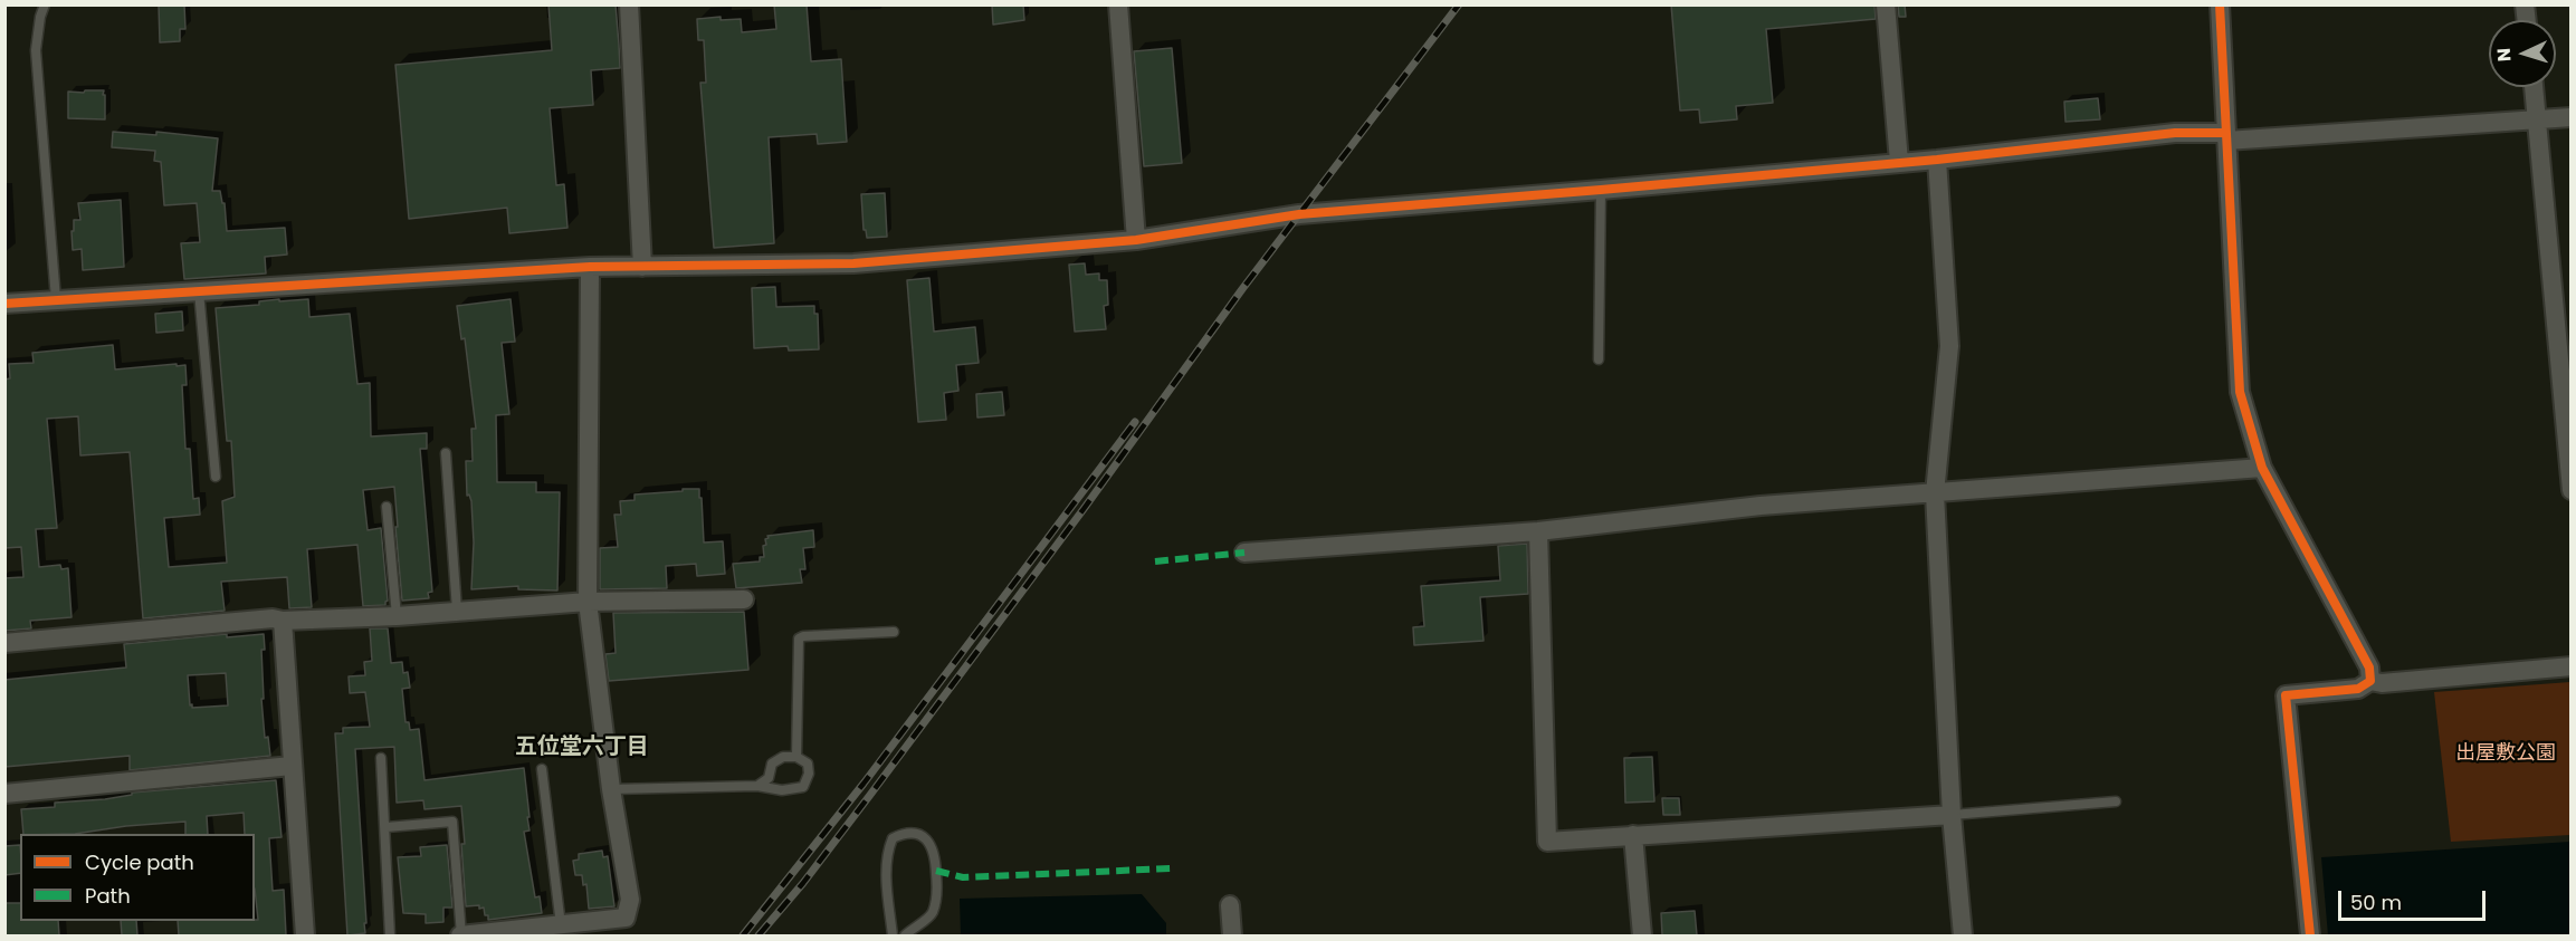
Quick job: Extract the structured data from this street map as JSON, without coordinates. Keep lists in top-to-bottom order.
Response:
{
  "districts": ["五位堂六丁目"],
  "parks": ["出屋敷公園"],
  "legend": ["Cycle path", "Path"],
  "scale_bar": "50 m",
  "north": "left"
}
